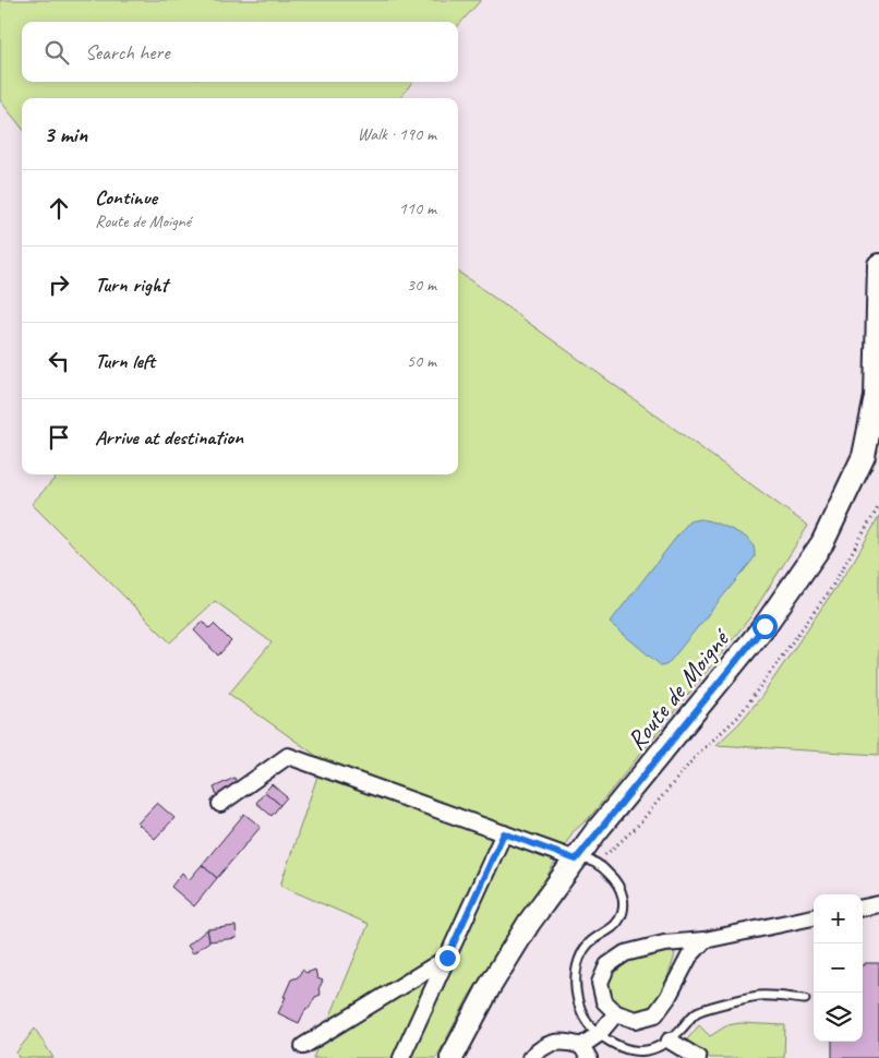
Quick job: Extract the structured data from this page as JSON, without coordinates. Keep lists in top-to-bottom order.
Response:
{
  "streets": {
    "street": ["Route de Moigné"]
  },
  "page": {
    "search": "Search here",
    "heading": ["3 min", "Walk · 190 m"],
    "list": [
      ["Continue", "Route de Moigné", "110 m"],
      ["Turn right", "30 m"],
      ["Turn left", "50 m"],
      "Arrive at destination"
    ],
    "map_buttons": ["+", "−"]
  }
}
